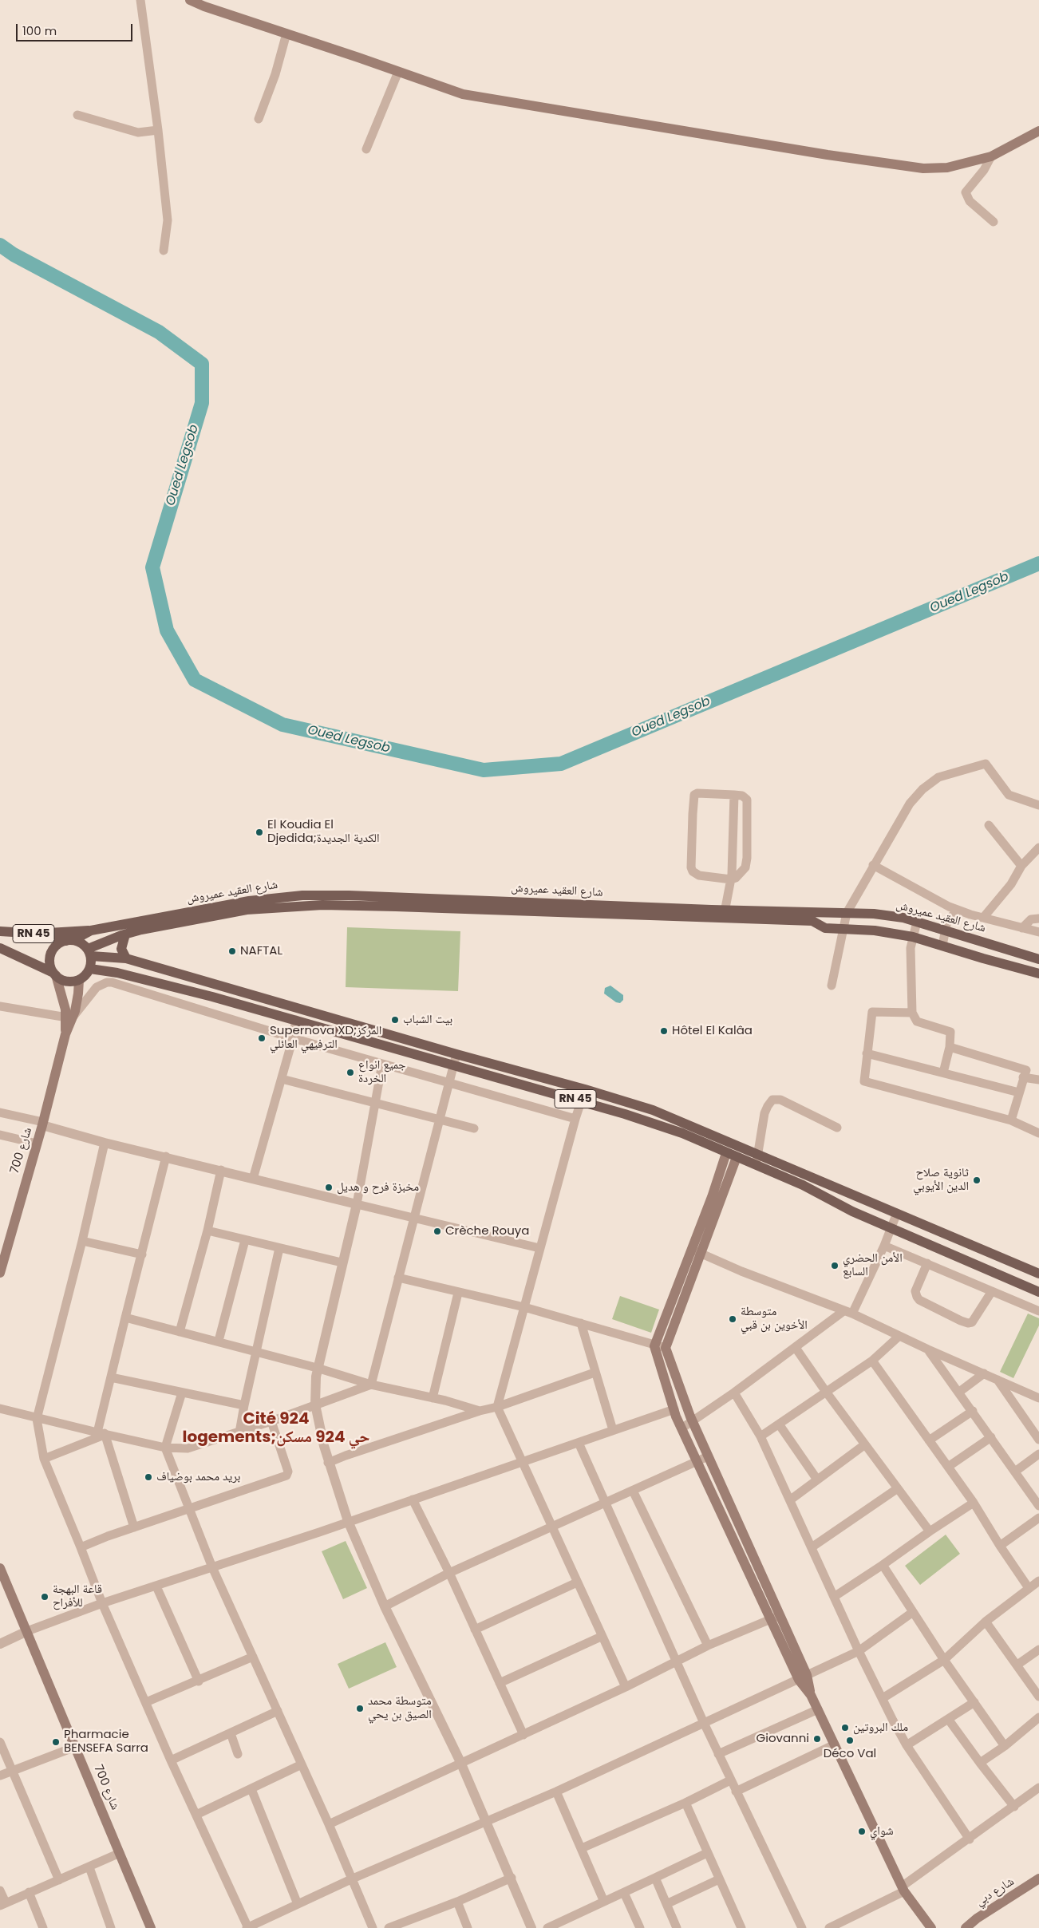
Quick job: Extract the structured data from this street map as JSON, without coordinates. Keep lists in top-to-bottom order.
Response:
{
  "streets": {
    "main road": [
      "شارع العقيد عميروش",
      "RN 45",
      "شارع 700",
      "شارع دبي"
    ]
  },
  "crossings": [
    ["شارع العقيد عميروش", "RN 45"]
  ],
  "districts": ["Cité 924 logements;حي 924 مسكن"],
  "water": ["Oued Legsob"],
  "places": [
    "El Koudia El Djedida;الكدية الجديدة",
    "NAFTAL",
    "بيت الشباب",
    "Hôtel El Kalâa",
    "Supernova XD;المركز الترفيهي العائلي",
    "جميع انواع الخردة",
    "ثانوية صلاح الدين الأيوبي",
    "مخبزة فرح و هديل",
    "Crèche Rouya",
    "الأمن الحضري السابع",
    "متوسطة الأخوين بن قبي",
    "بريد محمد بوضياف",
    "قاعة البهجة للأفراح",
    "متوسطة محمد الصيق بن يحي",
    "ملك البروتين",
    "Giovanni",
    "Déco Val",
    "Pharmacie BENSEFA Sarra",
    "شواي"
  ],
  "scale_bar": "100 m"
}
